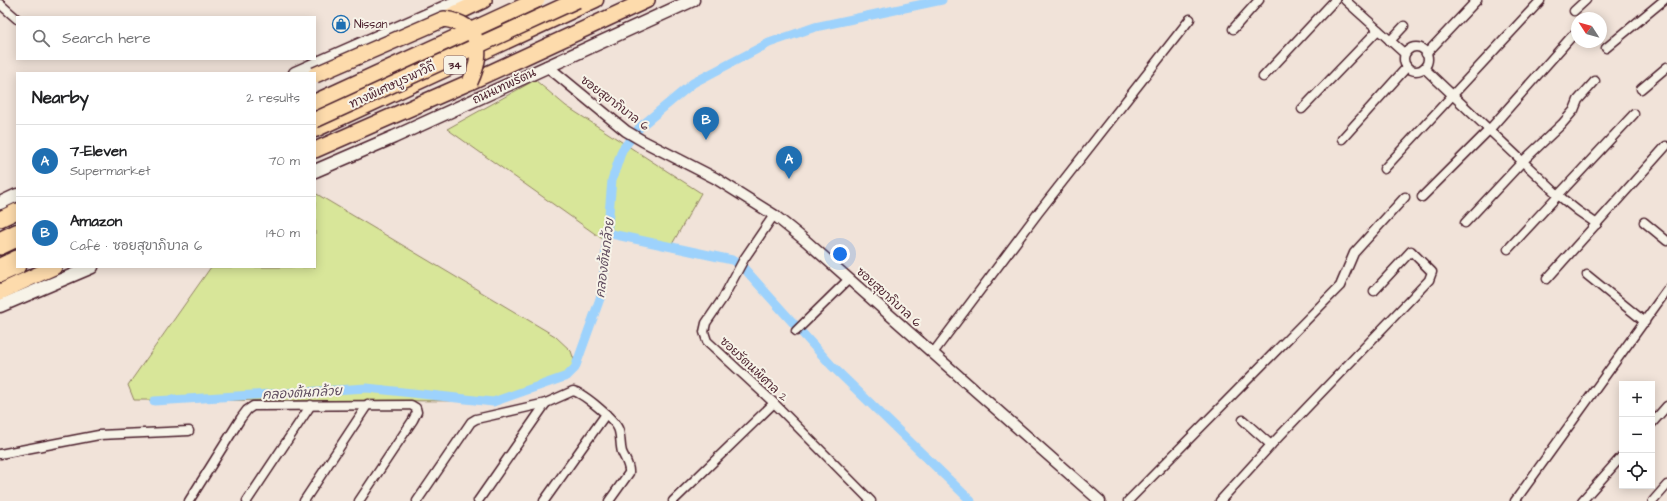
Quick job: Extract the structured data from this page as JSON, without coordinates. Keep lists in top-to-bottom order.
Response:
{
  "streets": {
    "highway": ["34", "ทางพิเศษบูรพาวิถี"],
    "main road": ["ถนนเทพรัตน"],
    "street": ["ซอยสุขาภิบาล 6", "ซอยรัตนพิศาล 2"]
  },
  "crossings": [
    ["ถนนเทพรัตน", "ซอยสุขาภิบาล 6"],
    ["ซอยสุขาภิบาล 6", "ซอยรัตนพิศาล 2"]
  ],
  "water": ["คลองต้นกล้วย"],
  "places": {
    "shop": ["Nissan"]
  },
  "north": "top left",
  "page": {
    "search": "Search here",
    "heading": ["Nearby", "2 results"],
    "pins": ["B", "A"],
    "list": [
      {
        "mark": "A",
        "name": "7-Eleven",
        "note": "Supermarket",
        "value": "70 m"
      },
      {
        "mark": "B",
        "name": "Amazon",
        "note": "Café · ซอยสุขาภิบาล 6",
        "value": "140 m"
      }
    ],
    "map_buttons": ["+", "−"]
  }
}
